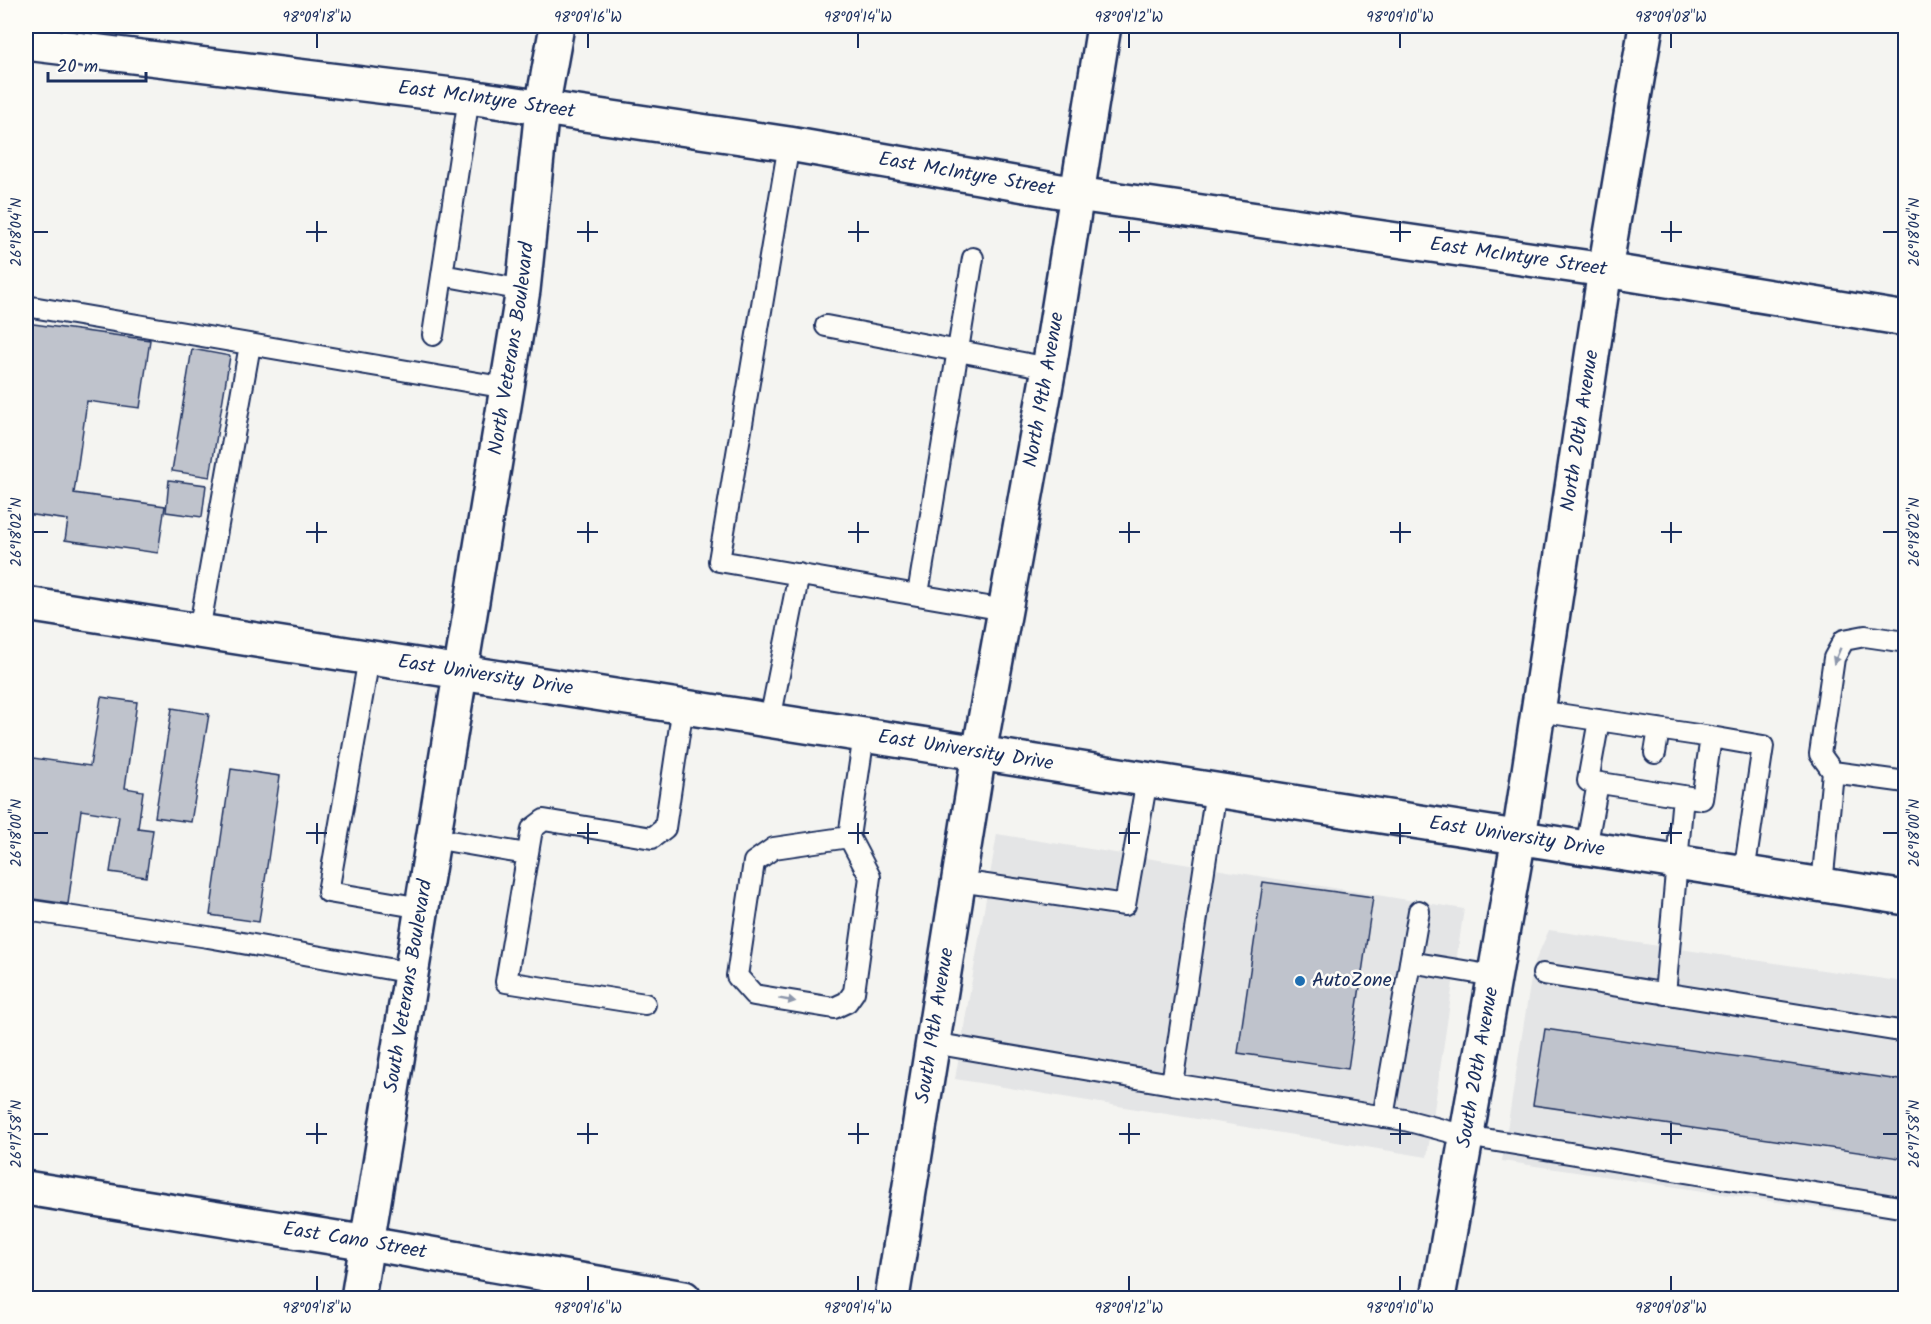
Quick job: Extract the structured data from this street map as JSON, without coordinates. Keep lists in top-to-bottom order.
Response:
{
  "streets": {
    "street": [
      "East McIntyre Street",
      "North Veterans Boulevard",
      "North 19th Avenue",
      "North 20th Avenue",
      "East University Drive",
      "South Veterans Boulevard",
      "South 19th Avenue",
      "South 20th Avenue",
      "East Cano Street"
    ]
  },
  "crossings": [
    ["East McIntyre Street", "North Veterans Boulevard"],
    ["East McIntyre Street", "North 19th Avenue"],
    ["East McIntyre Street", "North 20th Avenue"],
    ["North Veterans Boulevard", "East University Drive"],
    ["North Veterans Boulevard", "South Veterans Boulevard"],
    ["North 19th Avenue", "East University Drive"],
    ["North 19th Avenue", "South 19th Avenue"],
    ["North 20th Avenue", "East University Drive"],
    ["North 20th Avenue", "South 20th Avenue"],
    ["East University Drive", "South Veterans Boulevard"],
    ["East University Drive", "South 19th Avenue"],
    ["East University Drive", "South 20th Avenue"],
    ["South Veterans Boulevard", "East Cano Street"]
  ],
  "places": ["AutoZone"],
  "scale_bar": "20 m",
  "coordinates": [
    "98°09'18\"W",
    "98°09'16\"W",
    "98°09'14\"W",
    "98°09'12\"W",
    "98°09'10\"W",
    "98°09'08\"W",
    "26°18'04\"N",
    "26°18'02\"N",
    "26°18'00\"N",
    "26°17'58\"N"
  ]
}
